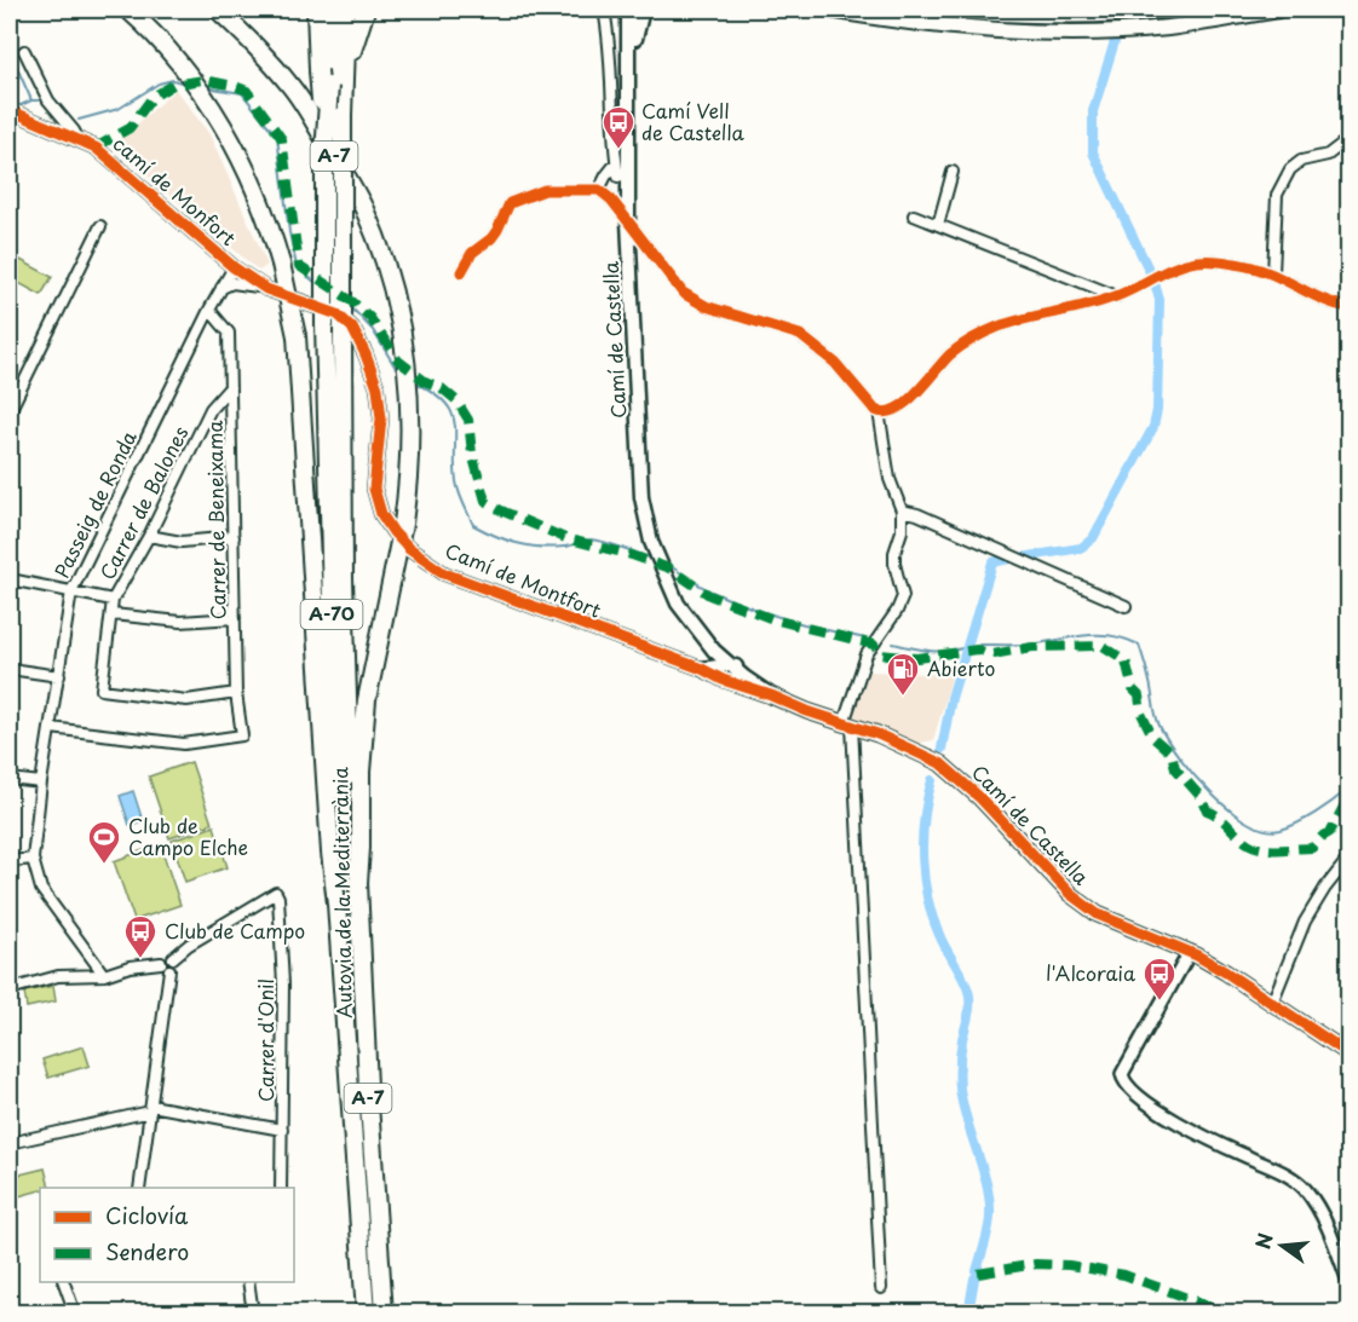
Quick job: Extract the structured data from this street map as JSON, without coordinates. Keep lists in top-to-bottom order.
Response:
{
  "streets": {
    "highway": ["A-7", "A-70", "Autovia de la Mediterrània"],
    "main road": ["Camí de Castella"],
    "street": [
      "camí de Monfort",
      "Carrer de Balones",
      "Passeig de Ronda",
      "Carrer de Beneixama",
      "Camí de Montfort",
      "Carrer d'Onil"
    ]
  },
  "crossings": [
    ["camí de Monfort", "Passeig de Ronda"],
    ["camí de Monfort", "Camí de Montfort"],
    ["Camí de Castella", "Camí de Montfort"],
    ["Carrer de Balones", "Passeig de Ronda"],
    ["Carrer de Balones", "Carrer de Beneixama"],
    ["Passeig de Ronda", "Carrer de Beneixama"],
    ["Passeig de Ronda", "Camí de Montfort"],
    ["A-70", "Autovia de la Mediterrània"]
  ],
  "places": {
    "bus stop": ["Camí Vell de Castella", "Club de Campo", "l'Alcoraia"],
    "fuel station": ["Abierto"],
    "sports": ["Club de Campo Elche"]
  },
  "legend": ["Ciclovía", "Sendero"],
  "north": "left"
}
